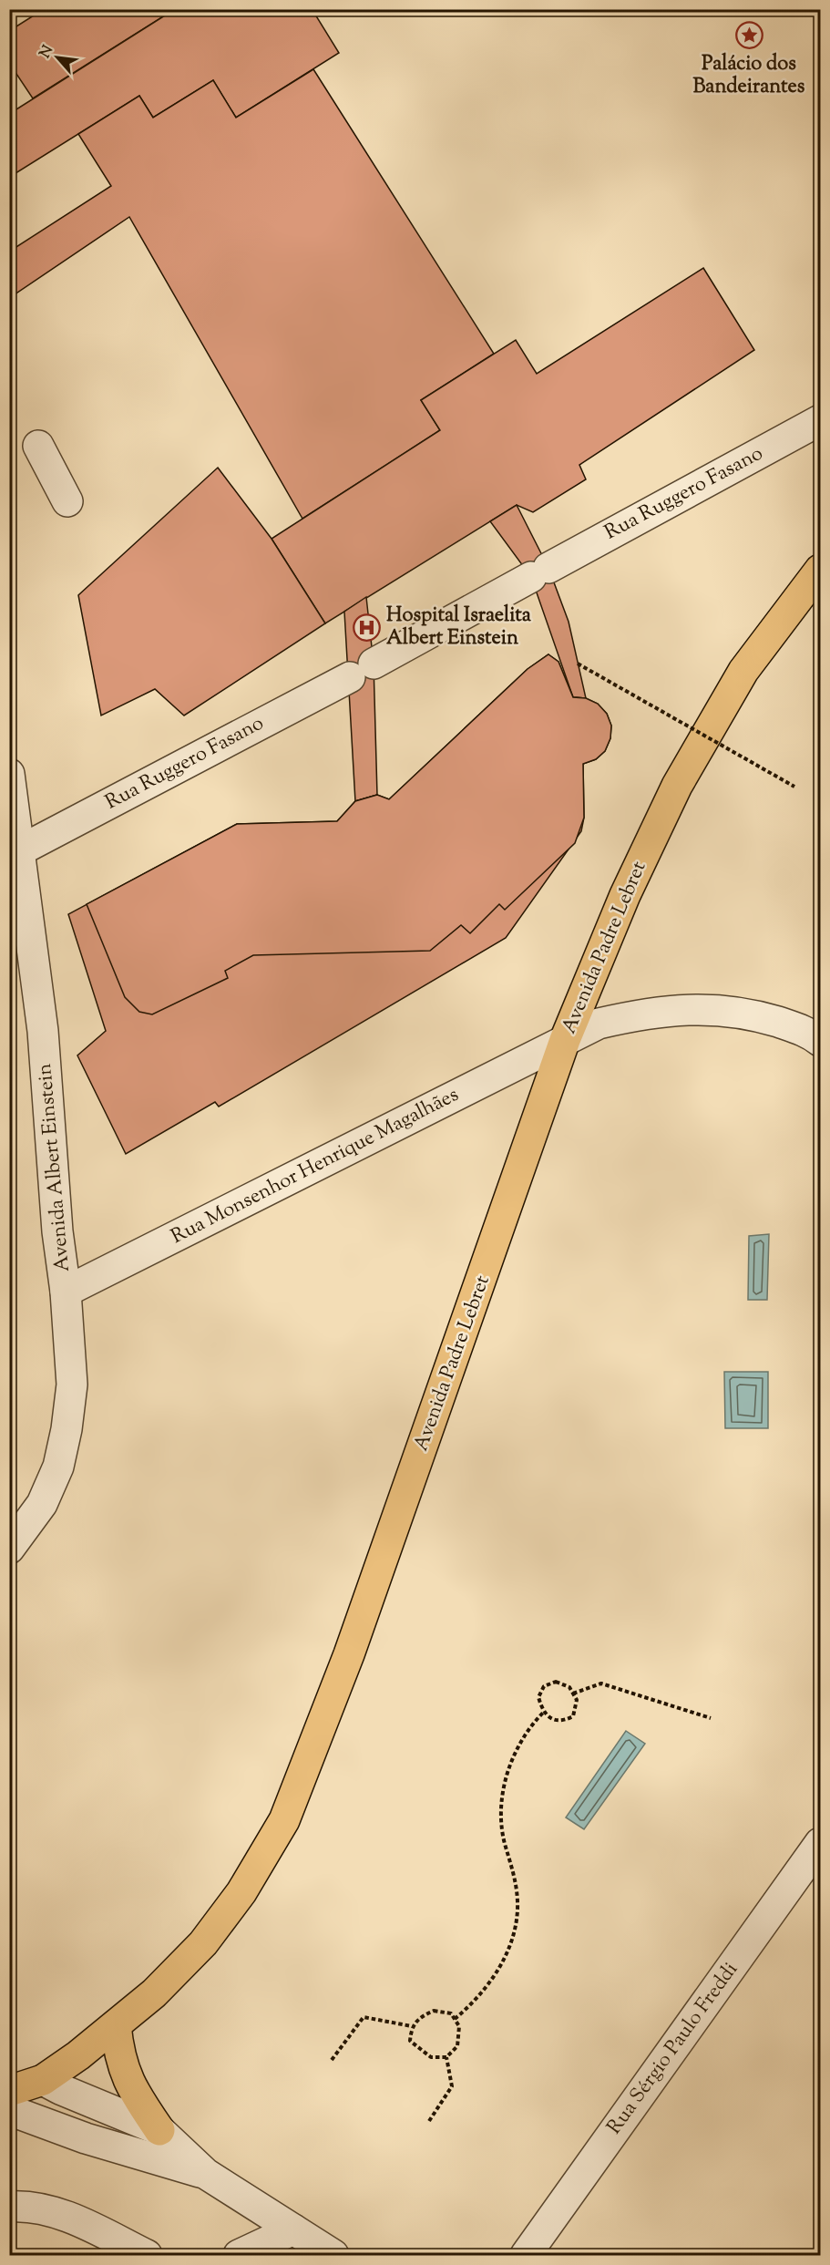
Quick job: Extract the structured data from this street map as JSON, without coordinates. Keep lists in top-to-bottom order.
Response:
{
  "streets": {
    "main road": ["Avenida Padre Lebret"],
    "street": [
      "Rua Ruggero Fasano",
      "Rua Monsenhor Henrique Magalhães",
      "Avenida Albert Einstein",
      "Rua Sérgio Paulo Freddi"
    ]
  },
  "crossings": [
    ["Rua Ruggero Fasano", "Avenida Albert Einstein"],
    ["Avenida Padre Lebret", "Rua Monsenhor Henrique Magalhães"],
    ["Rua Monsenhor Henrique Magalhães", "Avenida Albert Einstein"]
  ],
  "places": {
    "place": ["Palácio dos Bandeirantes"],
    "hospital": ["Hospital Israelita Albert Einstein"]
  },
  "north": "top left"
}
